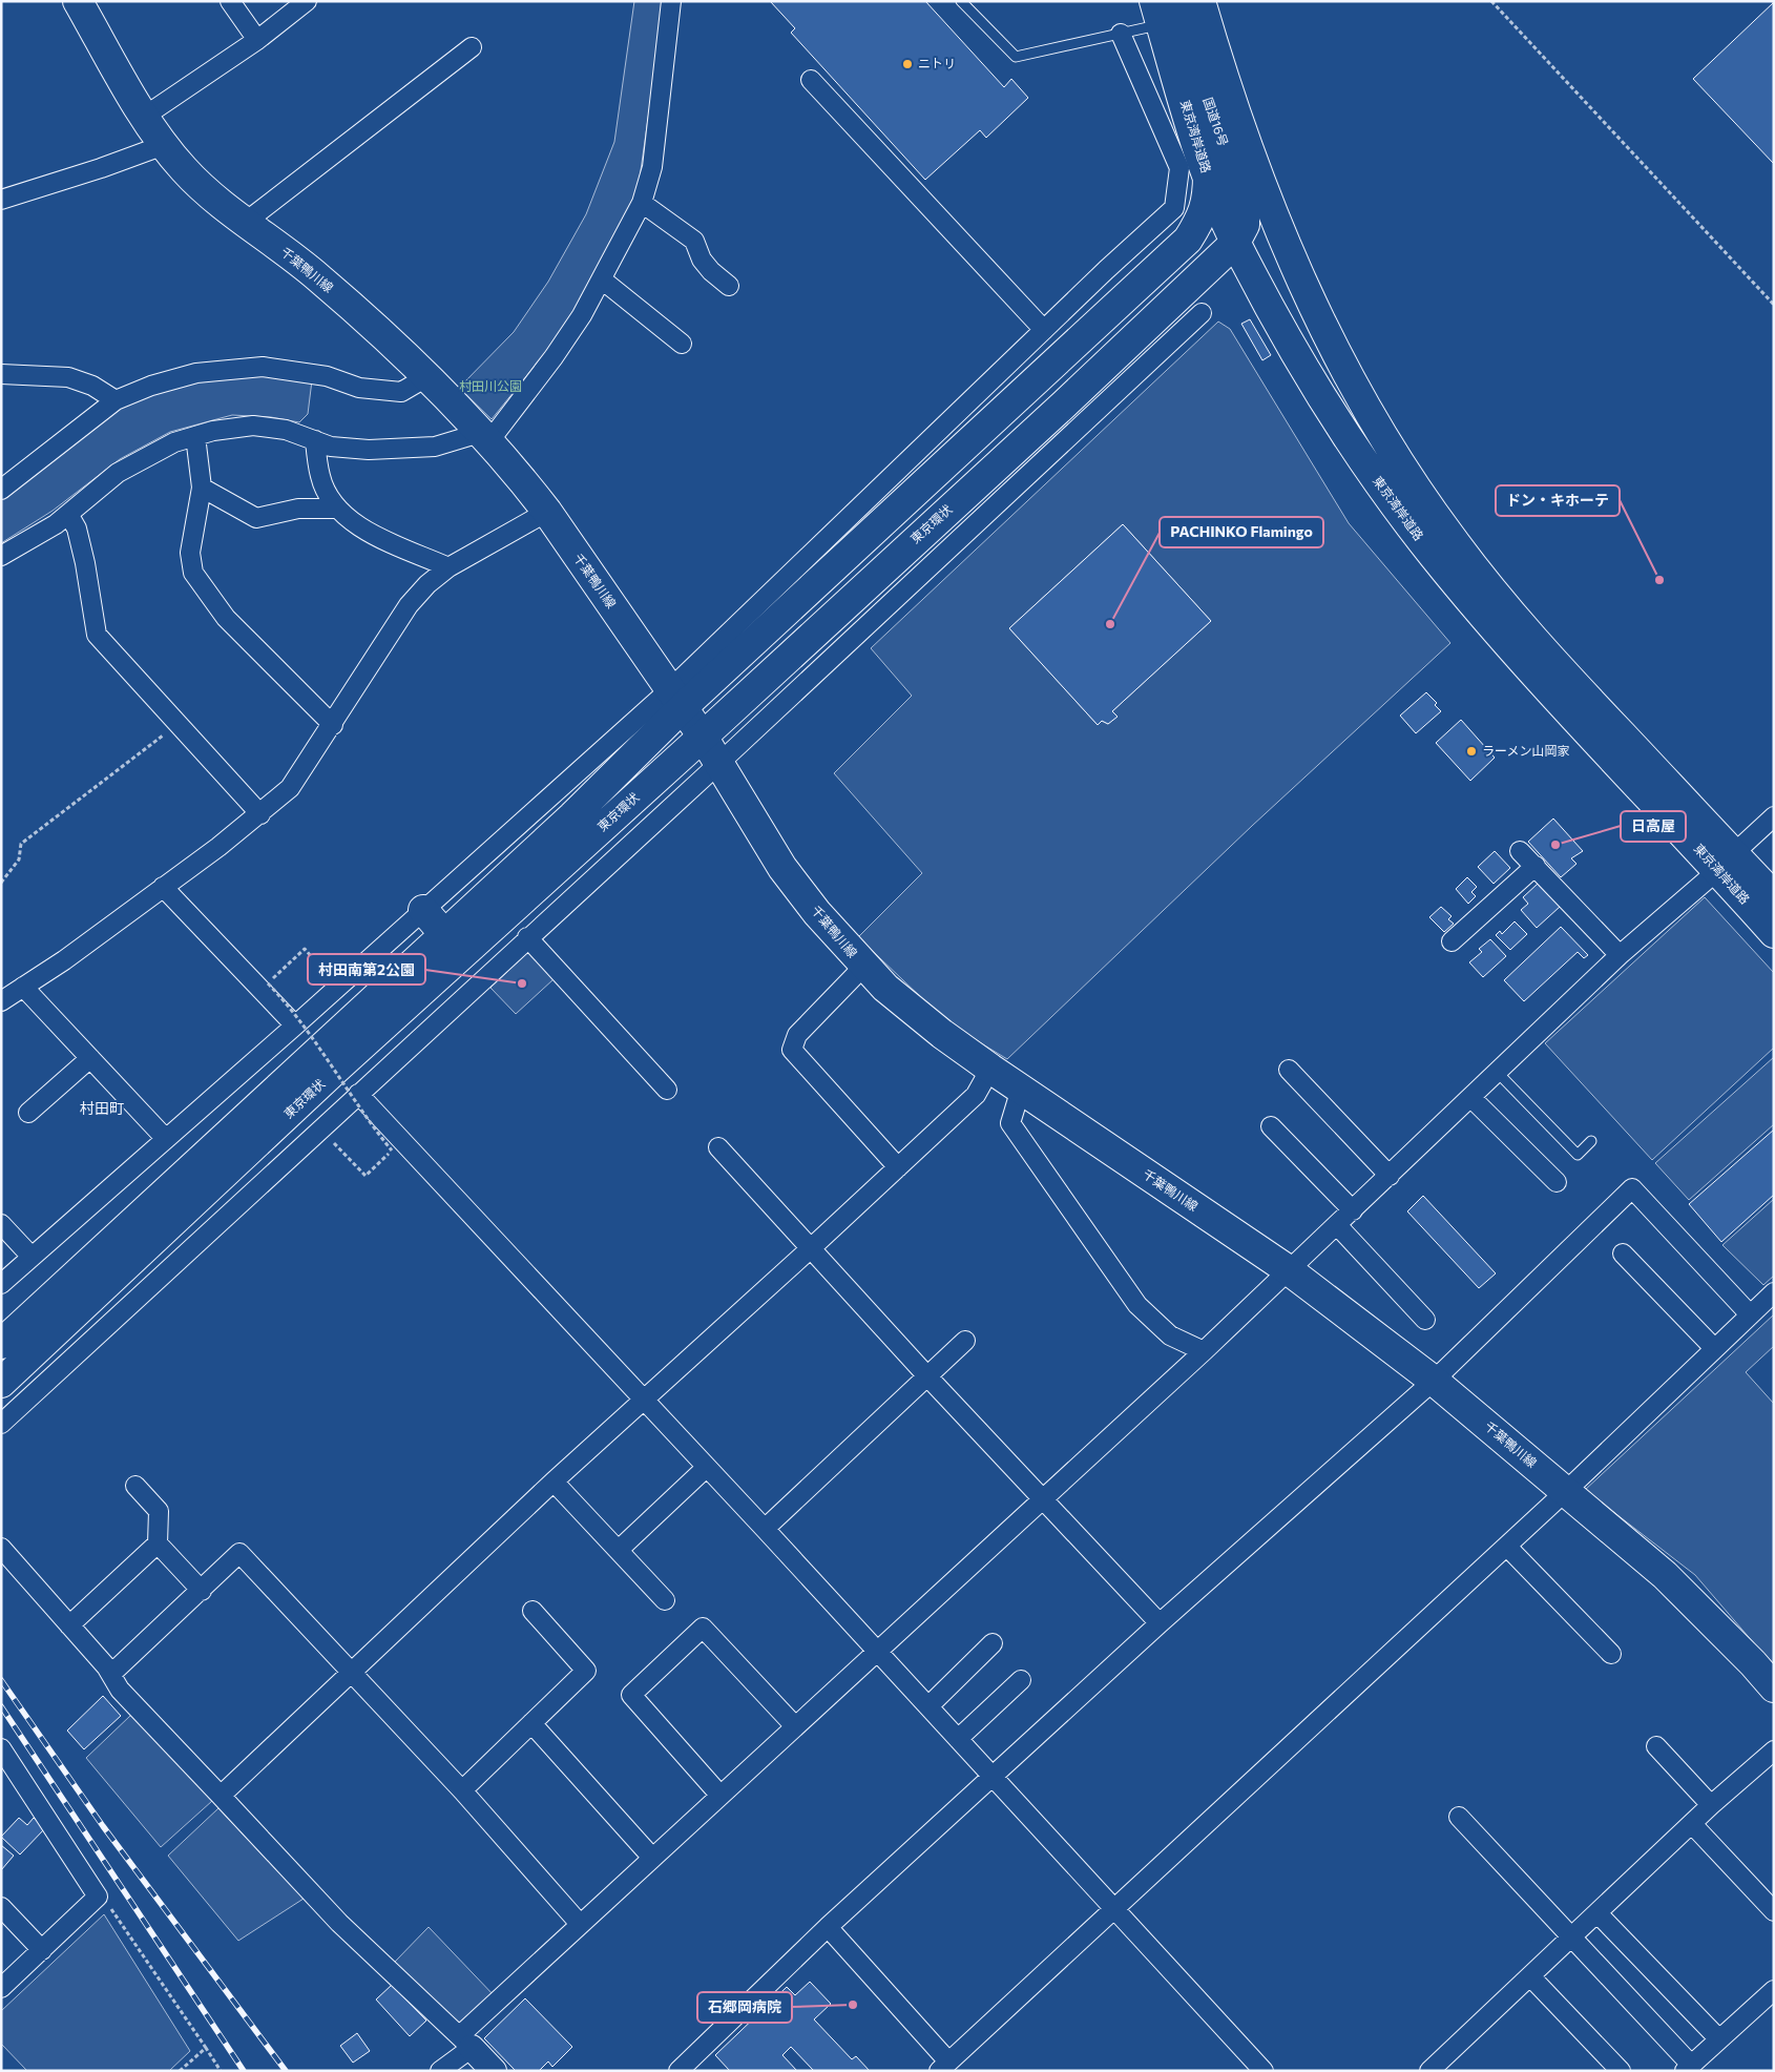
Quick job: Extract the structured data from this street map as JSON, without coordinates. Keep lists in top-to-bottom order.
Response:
{
  "streets": {
    "main road": [
      "国道16号",
      "東京湾岸道路",
      "千葉鴨川線",
      "東京環状"
    ]
  },
  "crossings": [
    ["国道16号", "東京湾岸道路"],
    ["国道16号", "東京環状"],
    ["東京湾岸道路", "東京環状"],
    ["千葉鴨川線", "東京環状"]
  ],
  "districts": ["村田町"],
  "parks": ["村田川公園"],
  "places": [
    "ニトリ",
    "ドン・キホーテ",
    "PACHINKO Flamingo",
    "ラーメン山岡家",
    "日高屋",
    "村田南第2公園",
    "石郷岡病院"
  ]
}
